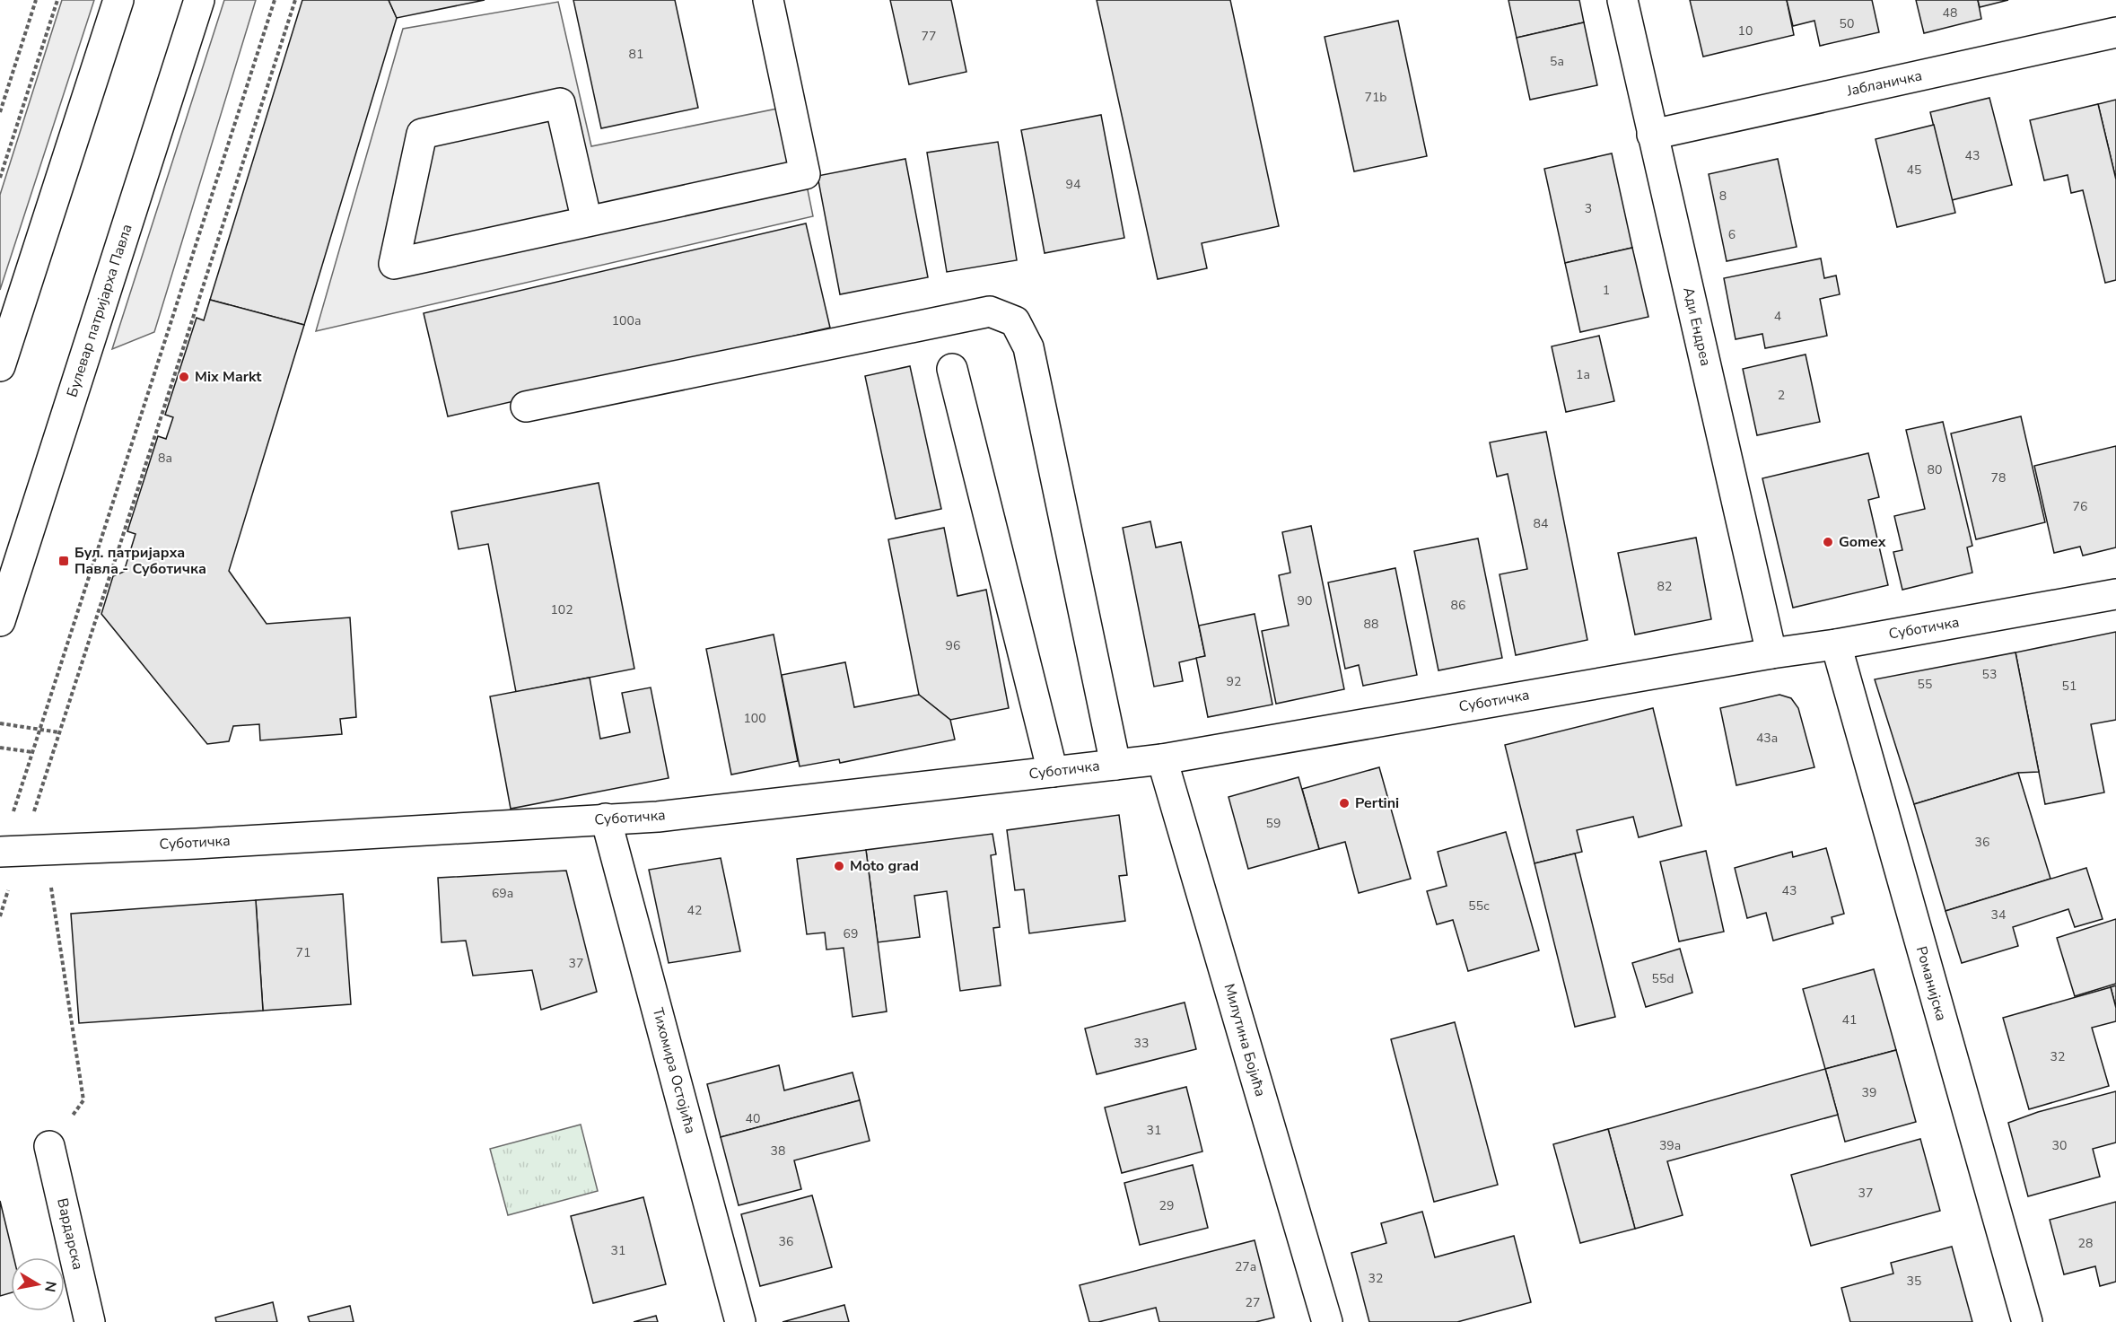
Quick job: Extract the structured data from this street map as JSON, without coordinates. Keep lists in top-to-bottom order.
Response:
{
  "streets": {
    "street": [
      "Јабланичка",
      "Булевар патријарха Павла",
      "Ади Ендреа",
      "Суботичка",
      "Романијска",
      "Милутина Бојића",
      "Тихомира Остојића",
      "Вардарска"
    ]
  },
  "crossings": [
    ["Јабланичка", "Ади Ендреа"],
    ["Ади Ендреа", "Суботичка"],
    ["Суботичка", "Романијска"],
    ["Суботичка", "Милутина Бојића"],
    ["Суботичка", "Тихомира Остојића"]
  ],
  "places": {
    "other": [
      "Mix Markt",
      "Gomex",
      "Pertini",
      "Moto grad"
    ],
    "transit": ["Бул. патријарха Павла - Суботичка"]
  },
  "house_numbers": [
    "48",
    "50",
    "10",
    "77",
    "81",
    "5a",
    "71b",
    "43",
    "45",
    "94",
    "8",
    "3",
    "6",
    "1",
    "4",
    "100a",
    "1a",
    "2",
    "8a",
    "80",
    "78",
    "76",
    "84",
    "82",
    "90",
    "86",
    "102",
    "88",
    "96",
    "53",
    "92",
    "55",
    "51",
    "100",
    "43a",
    "59",
    "36",
    "43",
    "69a",
    "55c",
    "42",
    "34",
    "69",
    "71",
    "37",
    "55d",
    "41",
    "33",
    "32",
    "39",
    "40",
    "31",
    "39a",
    "30",
    "38",
    "37",
    "29",
    "36",
    "28",
    "31",
    "27a",
    "32",
    "35",
    "27"
  ],
  "north": "right"
}
